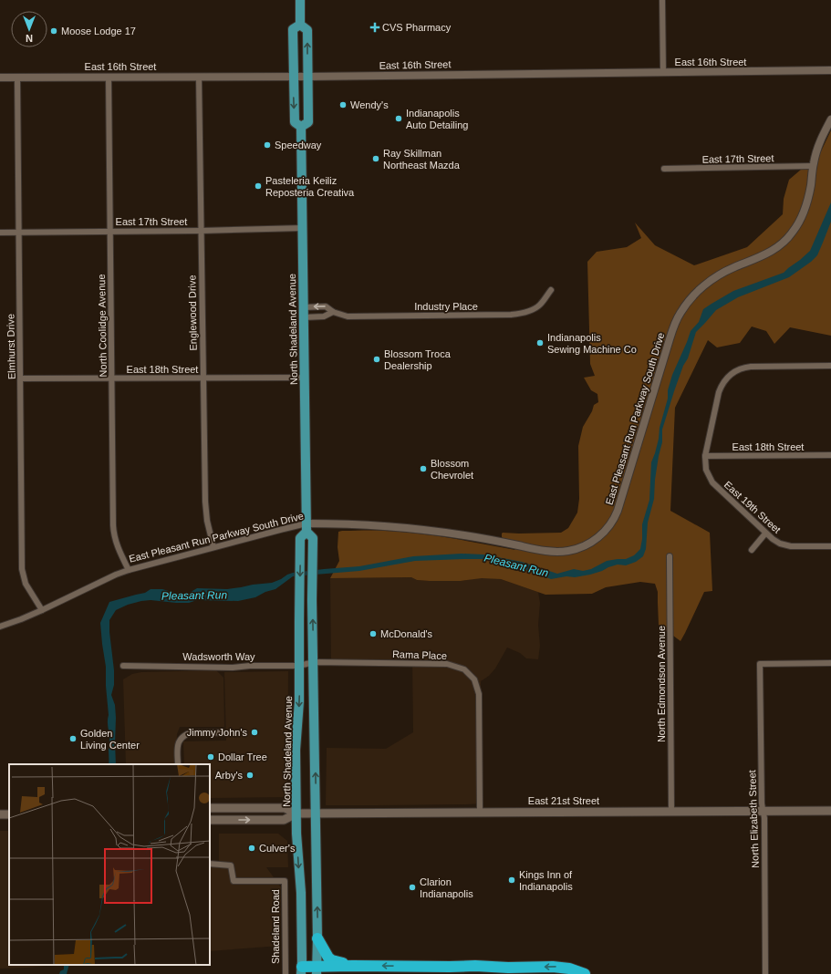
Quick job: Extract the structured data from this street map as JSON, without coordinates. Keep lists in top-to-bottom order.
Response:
{
  "streets": {
    "main road": ["North Shadeland Avenue", "East 21st Street"],
    "street": [
      "East 16th Street",
      "East 17th Street",
      "Industry Place",
      "Englewood Drive",
      "North Coolidge Avenue",
      "Elmhurst Drive",
      "East 18th Street",
      "East Pleasant Run Parkway South Drive",
      "East 19th Street",
      "Rama Place",
      "Wadsworth Way",
      "North Edmondson Avenue",
      "North Elizabeth Street",
      "Shadeland Road"
    ]
  },
  "crossings": [
    ["East 16th Street", "Englewood Drive"],
    ["East 16th Street", "North Coolidge Avenue"],
    ["East 16th Street", "North Shadeland Avenue"],
    ["East 16th Street", "Elmhurst Drive"],
    ["East 17th Street", "Englewood Drive"],
    ["East 17th Street", "North Coolidge Avenue"],
    ["East 17th Street", "North Shadeland Avenue"],
    ["East 17th Street", "Elmhurst Drive"],
    ["East 17th Street", "East Pleasant Run Parkway South Drive"],
    ["Industry Place", "North Shadeland Avenue"],
    ["Englewood Drive", "East 18th Street"],
    ["Englewood Drive", "East Pleasant Run Parkway South Drive"],
    ["North Coolidge Avenue", "East 18th Street"],
    ["North Coolidge Avenue", "East Pleasant Run Parkway South Drive"],
    ["North Shadeland Avenue", "East 18th Street"],
    ["North Shadeland Avenue", "East Pleasant Run Parkway South Drive"],
    ["North Shadeland Avenue", "Rama Place"],
    ["North Shadeland Avenue", "Wadsworth Way"],
    ["North Shadeland Avenue", "East 21st Street"],
    ["Elmhurst Drive", "East 18th Street"],
    ["Elmhurst Drive", "East Pleasant Run Parkway South Drive"],
    ["East 18th Street", "East 19th Street"],
    ["Rama Place", "Wadsworth Way"],
    ["Rama Place", "East 21st Street"],
    ["North Edmondson Avenue", "East 21st Street"],
    ["East 21st Street", "North Elizabeth Street"]
  ],
  "water": ["Pleasant Run"],
  "places": {
    "health": ["CVS Pharmacy"],
    "other": [
      "Moose Lodge 17",
      "Wendy's",
      "Indianapolis Auto Detailing",
      "Speedway",
      "Ray Skillman Northeast Mazda",
      "Pasteleria Keiliz Reposteria Creativa",
      "Indianapolis Sewing Machine Co",
      "Blossom Troca Dealership",
      "Blossom Chevrolet",
      "McDonald's",
      "Jimmy John's",
      "Golden Living Center",
      "Dollar Tree",
      "Arby's",
      "Culver's",
      "Kings Inn of Indianapolis",
      "Clarion Indianapolis"
    ]
  },
  "north": "bottom"
}
